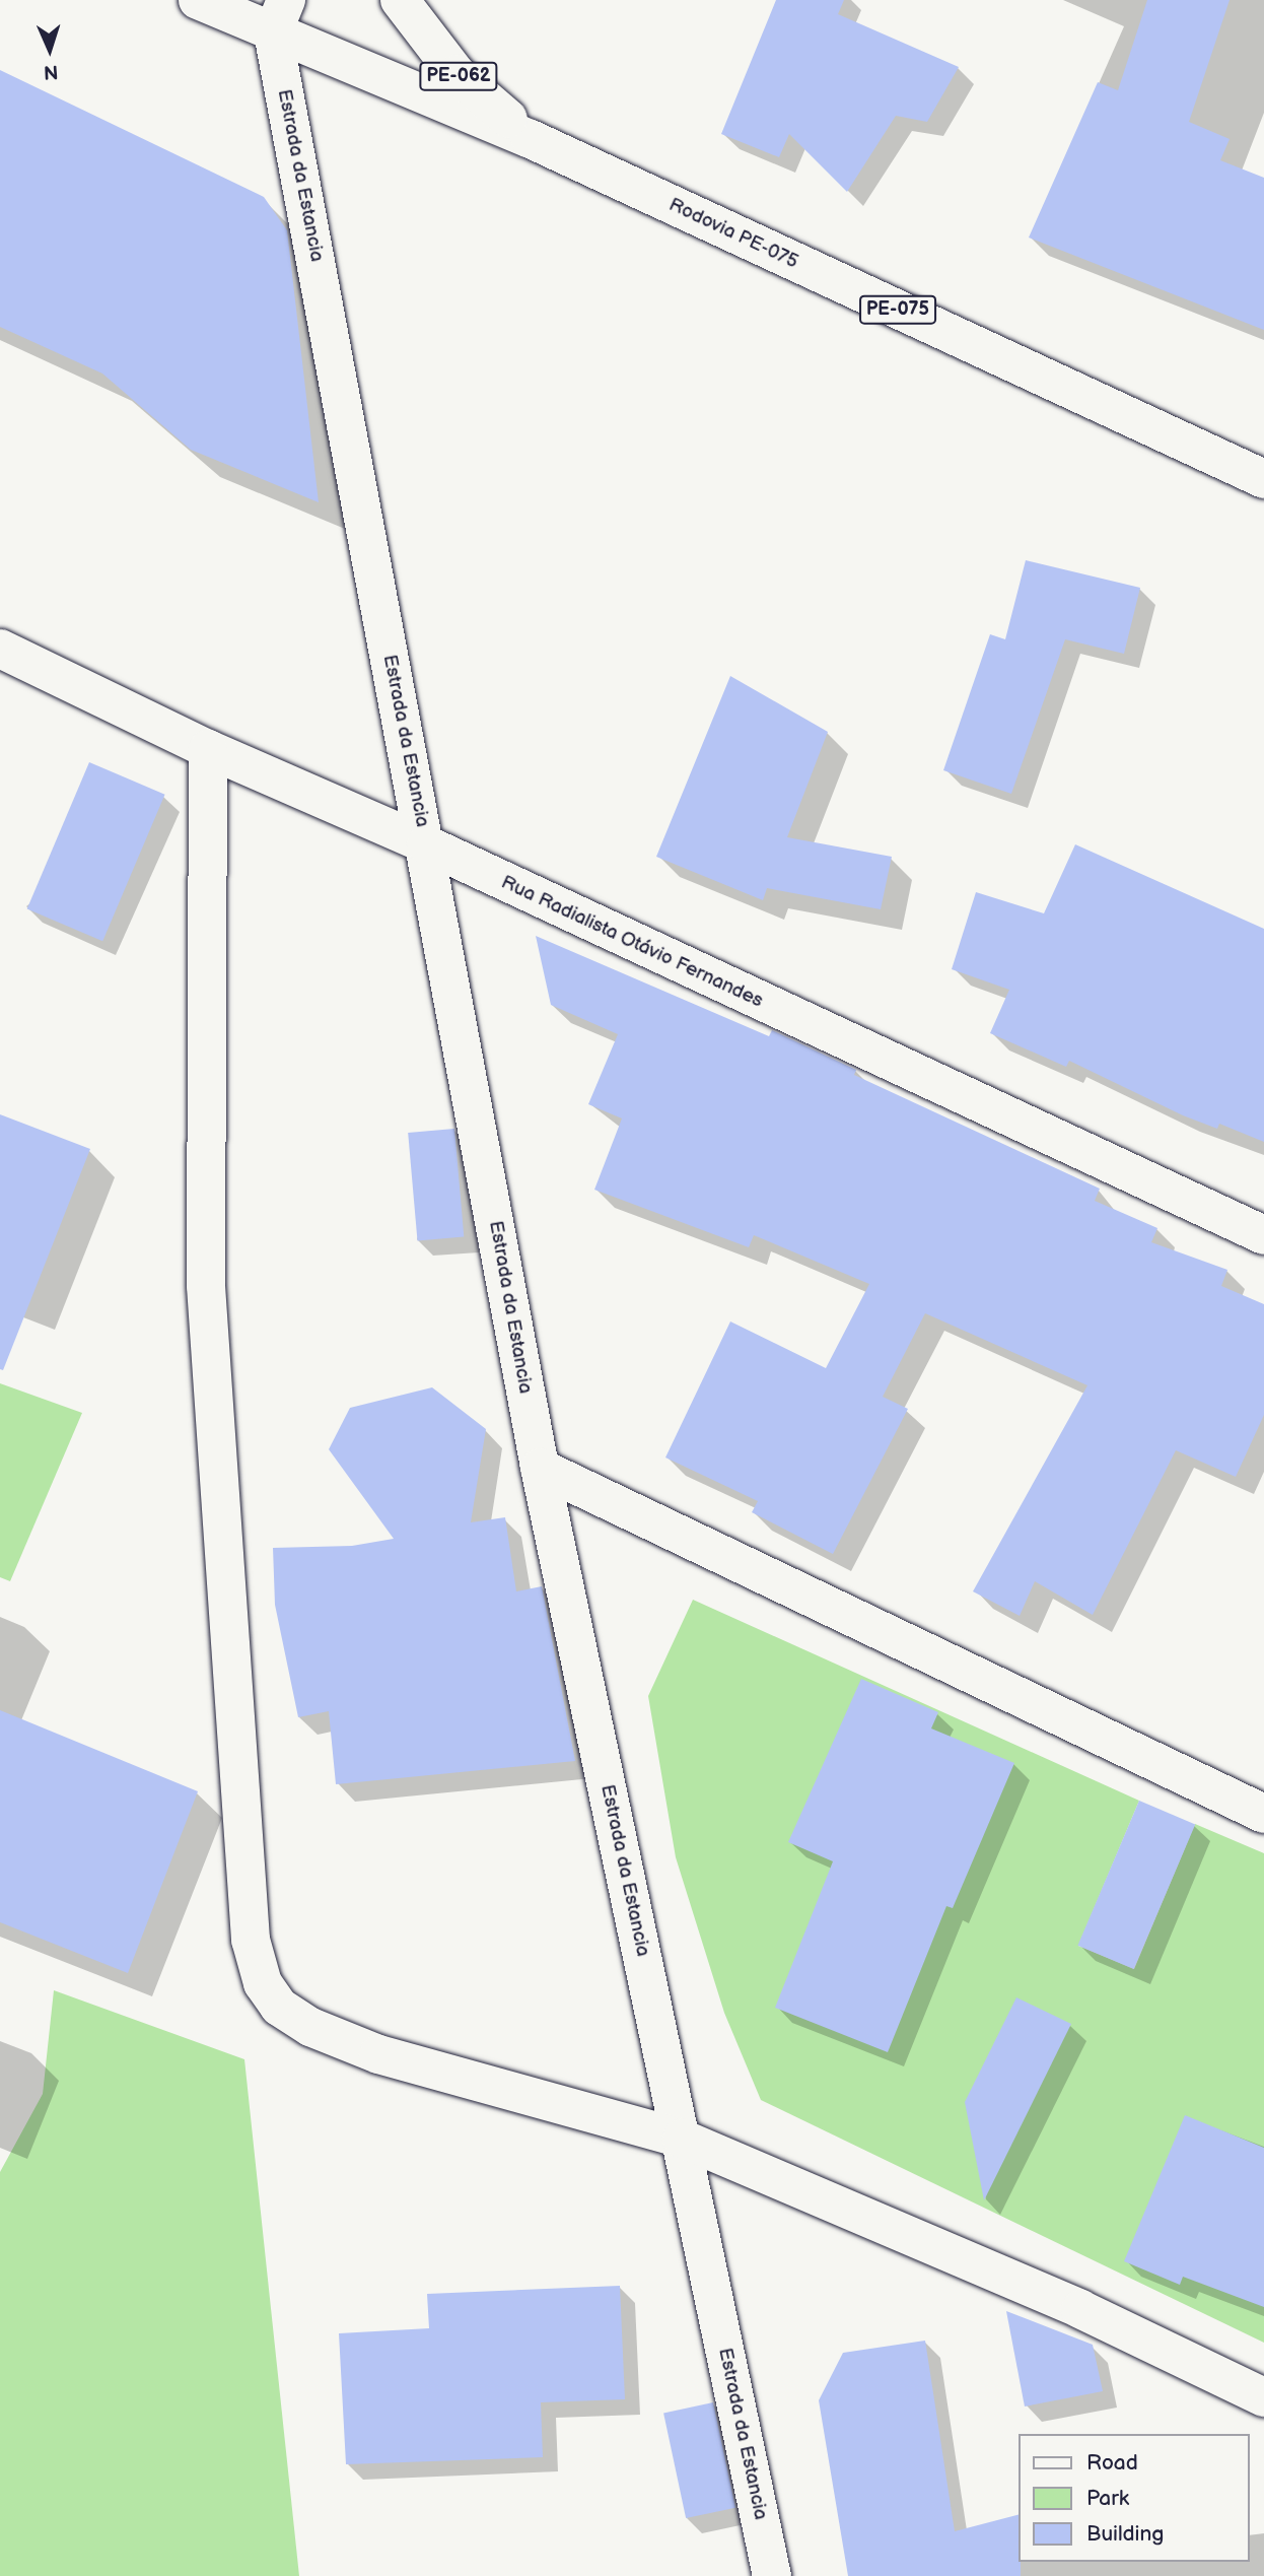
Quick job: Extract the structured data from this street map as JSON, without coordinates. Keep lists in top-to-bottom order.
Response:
{
  "streets": {
    "street": [
      "PE-062",
      "Estrada da Estancia",
      "Rodovia PE-075",
      "PE-075",
      "Rua Radialista Otávio Fernandes"
    ]
  },
  "crossings": [
    ["PE-062", "Rodovia PE-075"],
    ["Estrada da Estancia", "Rodovia PE-075"],
    ["Estrada da Estancia", "Rua Radialista Otávio Fernandes"]
  ],
  "legend": ["Road", "Park", "Building"],
  "north": "bottom"
}
